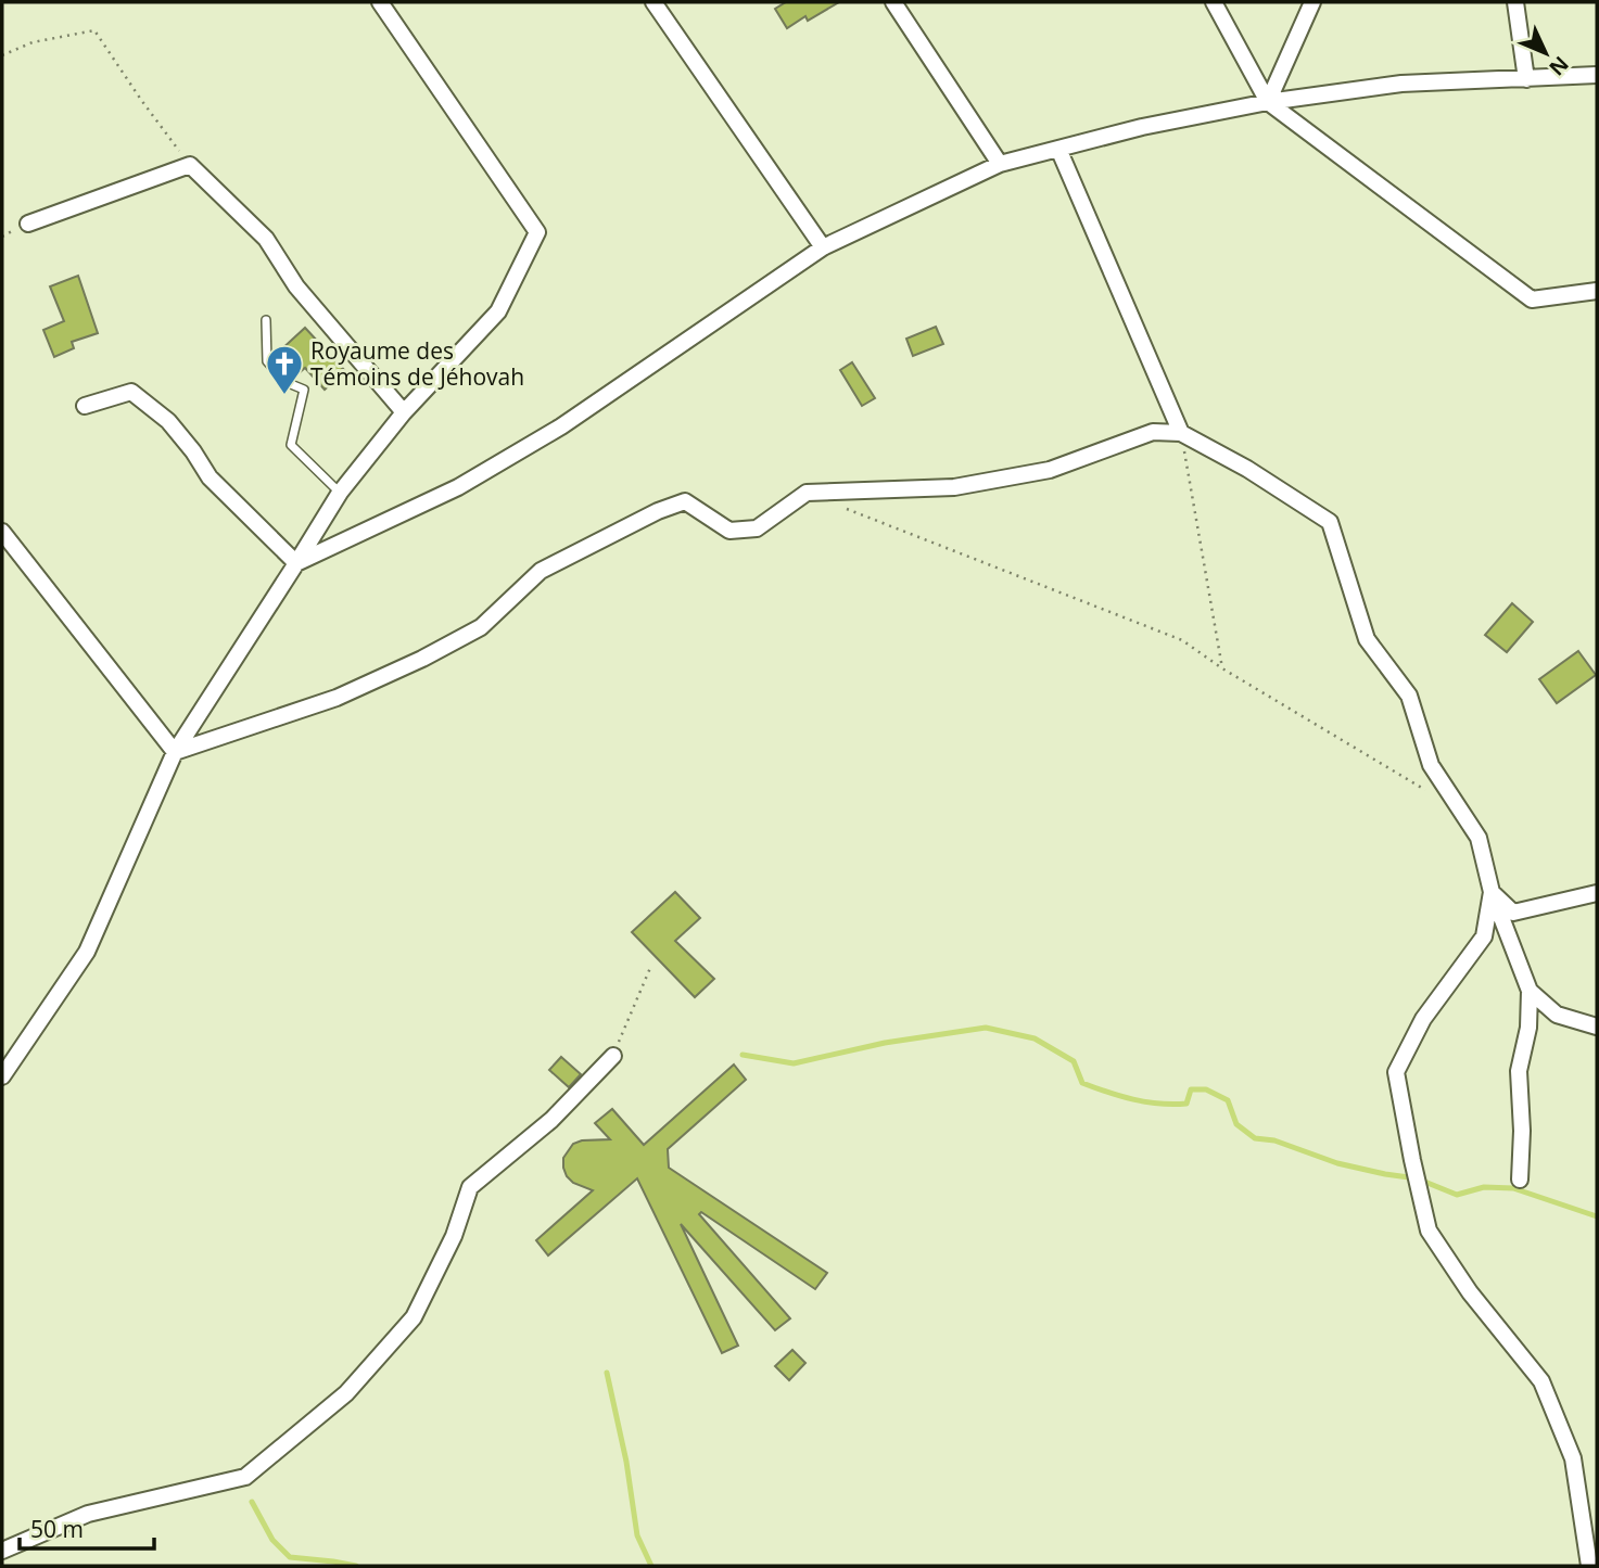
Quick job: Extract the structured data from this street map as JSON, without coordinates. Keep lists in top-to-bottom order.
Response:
{
  "places": {
    "church": ["Royaume des Témoins de Jéhovah"]
  },
  "scale_bar": "50 m",
  "north": "bottom right"
}
